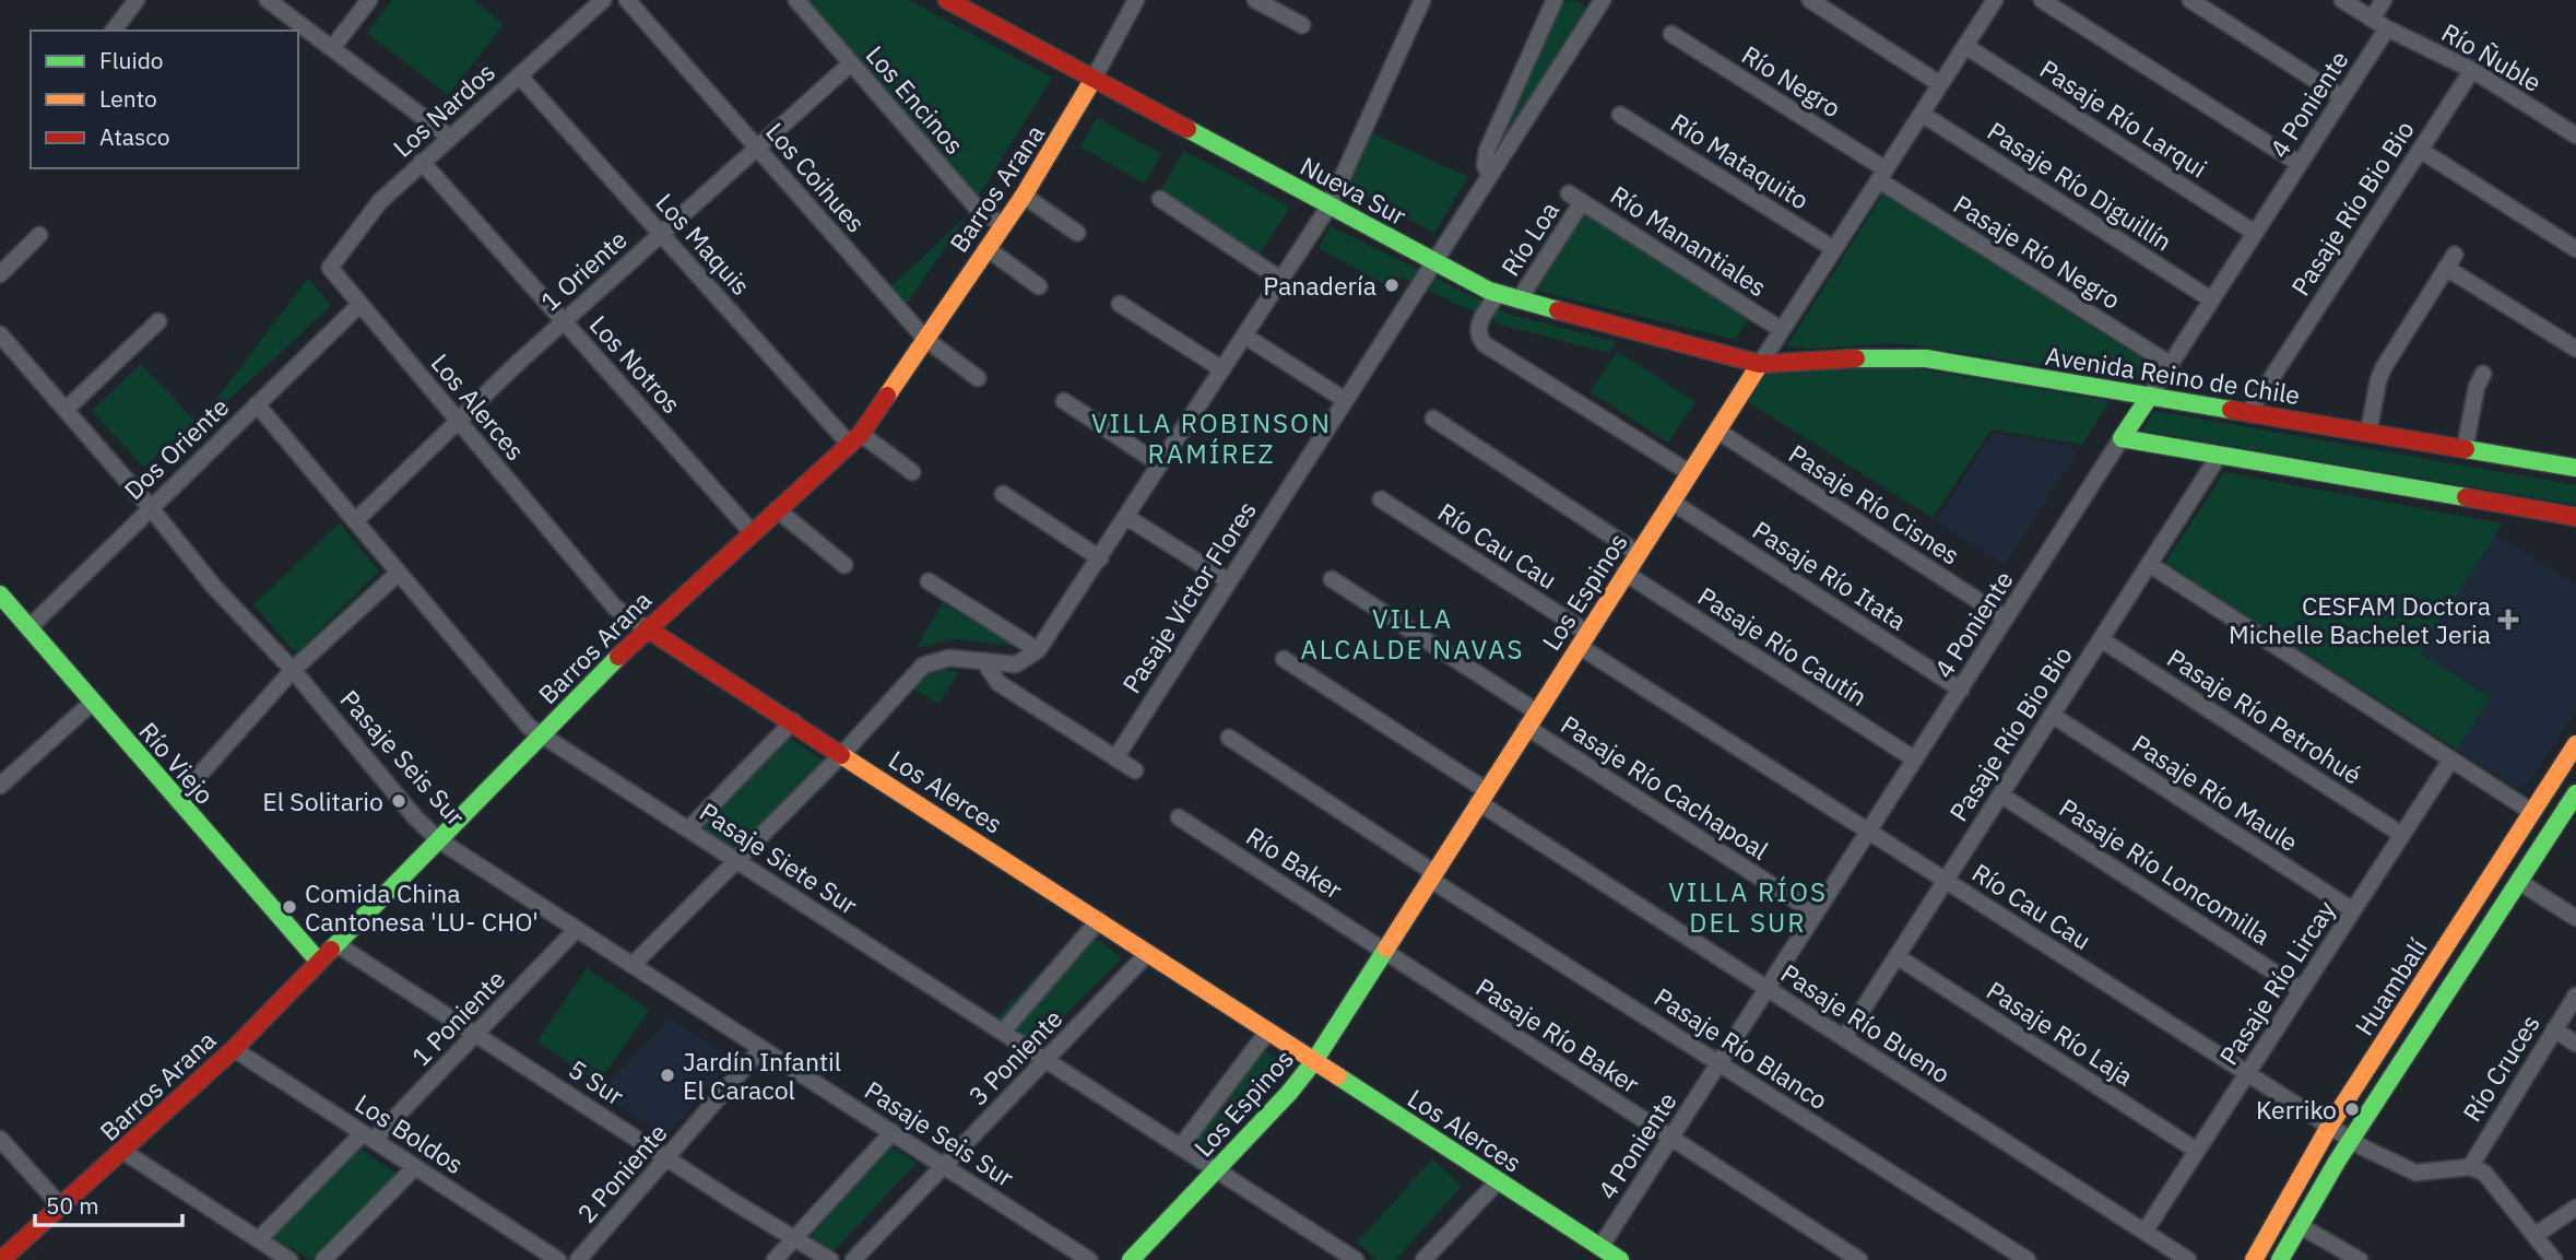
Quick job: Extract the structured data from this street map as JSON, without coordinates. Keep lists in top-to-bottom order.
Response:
{
  "streets": {
    "street": [
      "Río Ñuble",
      "Río Negro",
      "Los Encinos",
      "4 Poniente",
      "Los Nardos",
      "Pasaje Río Larqui",
      "Río Mataquito",
      "Los Coihues",
      "Pasaje Río Diguillín",
      "Barros Arana",
      "Nueva Sur",
      "Pasaje Río Bio Bio",
      "Río Loa",
      "Río Manantiales",
      "Los Maquis",
      "Pasaje Río Negro",
      "1 Oriente",
      "Los Notros",
      "Avenida Reino de Chile",
      "Los Alerces",
      "Dos Oriente",
      "Pasaje Río Cisnes",
      "Río Cau Cau",
      "Pasaje Río Itata",
      "Los Espinos",
      "Pasaje Víctor Flores",
      "Pasaje Río Cautín",
      "Pasaje Río Petrohué",
      "Pasaje Seis Sur",
      "Río Viejo",
      "Pasaje Río Cachapoal",
      "Pasaje Río Maule",
      "Pasaje Siete Sur",
      "Río Baker",
      "Pasaje Río Loncomilla",
      "Pasaje Río Lircay",
      "Huambalí",
      "1 Poniente",
      "Pasaje Río Bueno",
      "Pasaje Río Laja",
      "Pasaje Río Baker",
      "Pasaje Río Blanco",
      "3 Poniente",
      "Río Cruces",
      "5 Sur",
      "Los Boldos",
      "2 Poniente"
    ]
  },
  "crossings": [
    ["Río Ñuble", "4 Poniente"],
    ["Río Ñuble", "Pasaje Río Bio Bio"],
    ["Río Negro", "Pasaje Río Negro"],
    ["Río Negro", "Los Espinos"],
    ["Los Encinos", "Barros Arana"],
    ["Los Encinos", "1 Oriente"],
    ["4 Poniente", "Pasaje Río Larqui"],
    ["4 Poniente", "Pasaje Río Diguillín"],
    ["4 Poniente", "Pasaje Río Negro"],
    ["4 Poniente", "Avenida Reino de Chile"],
    ["4 Poniente", "Los Alerces"],
    ["4 Poniente", "Pasaje Río Cisnes"],
    ["4 Poniente", "Río Cau Cau"],
    ["4 Poniente", "Pasaje Río Itata"],
    ["4 Poniente", "Pasaje Río Cautín"],
    ["4 Poniente", "Pasaje Río Cachapoal"],
    ["4 Poniente", "Pasaje Río Bueno"],
    ["4 Poniente", "Pasaje Río Baker"],
    ["4 Poniente", "Pasaje Río Blanco"],
    ["Los Nardos", "Los Maquis"],
    ["Los Nardos", "Los Notros"],
    ["Los Nardos", "Los Alerces"],
    ["Pasaje Río Larqui", "Los Espinos"],
    ["Río Mataquito", "Los Espinos"],
    ["Los Coihues", "Barros Arana"],
    ["Los Coihues", "1 Oriente"],
    ["Pasaje Río Diguillín", "Los Espinos"],
    ["Barros Arana", "Nueva Sur"],
    ["Barros Arana", "Los Maquis"],
    ["Barros Arana", "Los Notros"],
    ["Barros Arana", "Los Alerces"],
    ["Barros Arana", "Pasaje Seis Sur"],
    ["Barros Arana", "Río Viejo"],
    ["Barros Arana", "Pasaje Siete Sur"],
    ["Barros Arana", "5 Sur"],
    ["Barros Arana", "Los Boldos"],
    ["Nueva Sur", "Río Loa"],
    ["Nueva Sur", "Avenida Reino de Chile"],
    ["Nueva Sur", "Los Espinos"],
    ["Nueva Sur", "Pasaje Víctor Flores"],
    ["Pasaje Río Bio Bio", "Avenida Reino de Chile"],
    ["Pasaje Río Bio Bio", "Río Cau Cau"],
    ["Pasaje Río Bio Bio", "Pasaje Río Petrohué"],
    ["Pasaje Río Bio Bio", "Pasaje Río Maule"],
    ["Pasaje Río Bio Bio", "Pasaje Río Loncomilla"],
    ["Pasaje Río Bio Bio", "Pasaje Río Bueno"],
    ["Pasaje Río Bio Bio", "Pasaje Río Laja"],
    ["Río Loa", "Río Manantiales"],
    ["Río Manantiales", "Los Espinos"],
    ["Los Maquis", "1 Oriente"],
    ["Pasaje Río Negro", "Los Espinos"],
    ["1 Oriente", "Los Notros"],
    ["1 Oriente", "Los Alerces"],
    ["1 Oriente", "Pasaje Siete Sur"],
    ["Avenida Reino de Chile", "Los Espinos"],
    ["Los Alerces", "Dos Oriente"],
    ["Los Alerces", "Los Espinos"],
    ["Los Alerces", "3 Poniente"],
    ["Dos Oriente", "Pasaje Seis Sur"],
    ["Dos Oriente", "Río Viejo"],
    ["Dos Oriente", "Pasaje Siete Sur"],
    ["Pasaje Río Cisnes", "Los Espinos"],
    ["Río Cau Cau", "Los Espinos"],
    ["Río Cau Cau", "Pasaje Río Lircay"],
    ["Río Cau Cau", "Huambalí"],
    ["Río Cau Cau", "Río Cruces"],
    ["Pasaje Río Itata", "Los Espinos"],
    ["Los Espinos", "Pasaje Río Cautín"],
    ["Los Espinos", "Pasaje Río Cachapoal"],
    ["Los Espinos", "Pasaje Siete Sur"],
    ["Los Espinos", "Río Baker"],
    ["Los Espinos", "Pasaje Río Bueno"],
    ["Los Espinos", "Pasaje Río Baker"],
    ["Los Espinos", "Pasaje Río Blanco"],
    ["Pasaje Río Petrohué", "Pasaje Río Lircay"],
    ["Pasaje Seis Sur", "1 Poniente"],
    ["Pasaje Seis Sur", "3 Poniente"],
    ["Pasaje Seis Sur", "2 Poniente"],
    ["Pasaje Río Maule", "Pasaje Río Lircay"],
    ["Pasaje Siete Sur", "3 Poniente"],
    ["Río Baker", "Pasaje Río Baker"],
    ["Pasaje Río Loncomilla", "Pasaje Río Lircay"],
    ["Pasaje Río Lircay", "Pasaje Río Bueno"],
    ["Pasaje Río Lircay", "Pasaje Río Laja"],
    ["1 Poniente", "5 Sur"],
    ["1 Poniente", "Los Boldos"],
    ["5 Sur", "2 Poniente"]
  ],
  "districts": ["VILLA ROBINSON RAMÍREZ", "VILLA ALCALDE NAVAS", "VILLA RÍOS DEL SUR"],
  "places": {
    "other": [
      "Panadería",
      "El Solitario",
      "Comida China Cantonesa 'LU- CHO'",
      "Jardín Infantil El Caracol",
      "Kerriko"
    ],
    "health": ["CESFAM Doctora Michelle Bachelet Jeria"]
  },
  "legend": ["Fluido", "Lento", "Atasco"],
  "scale_bar": "50 m"
}
